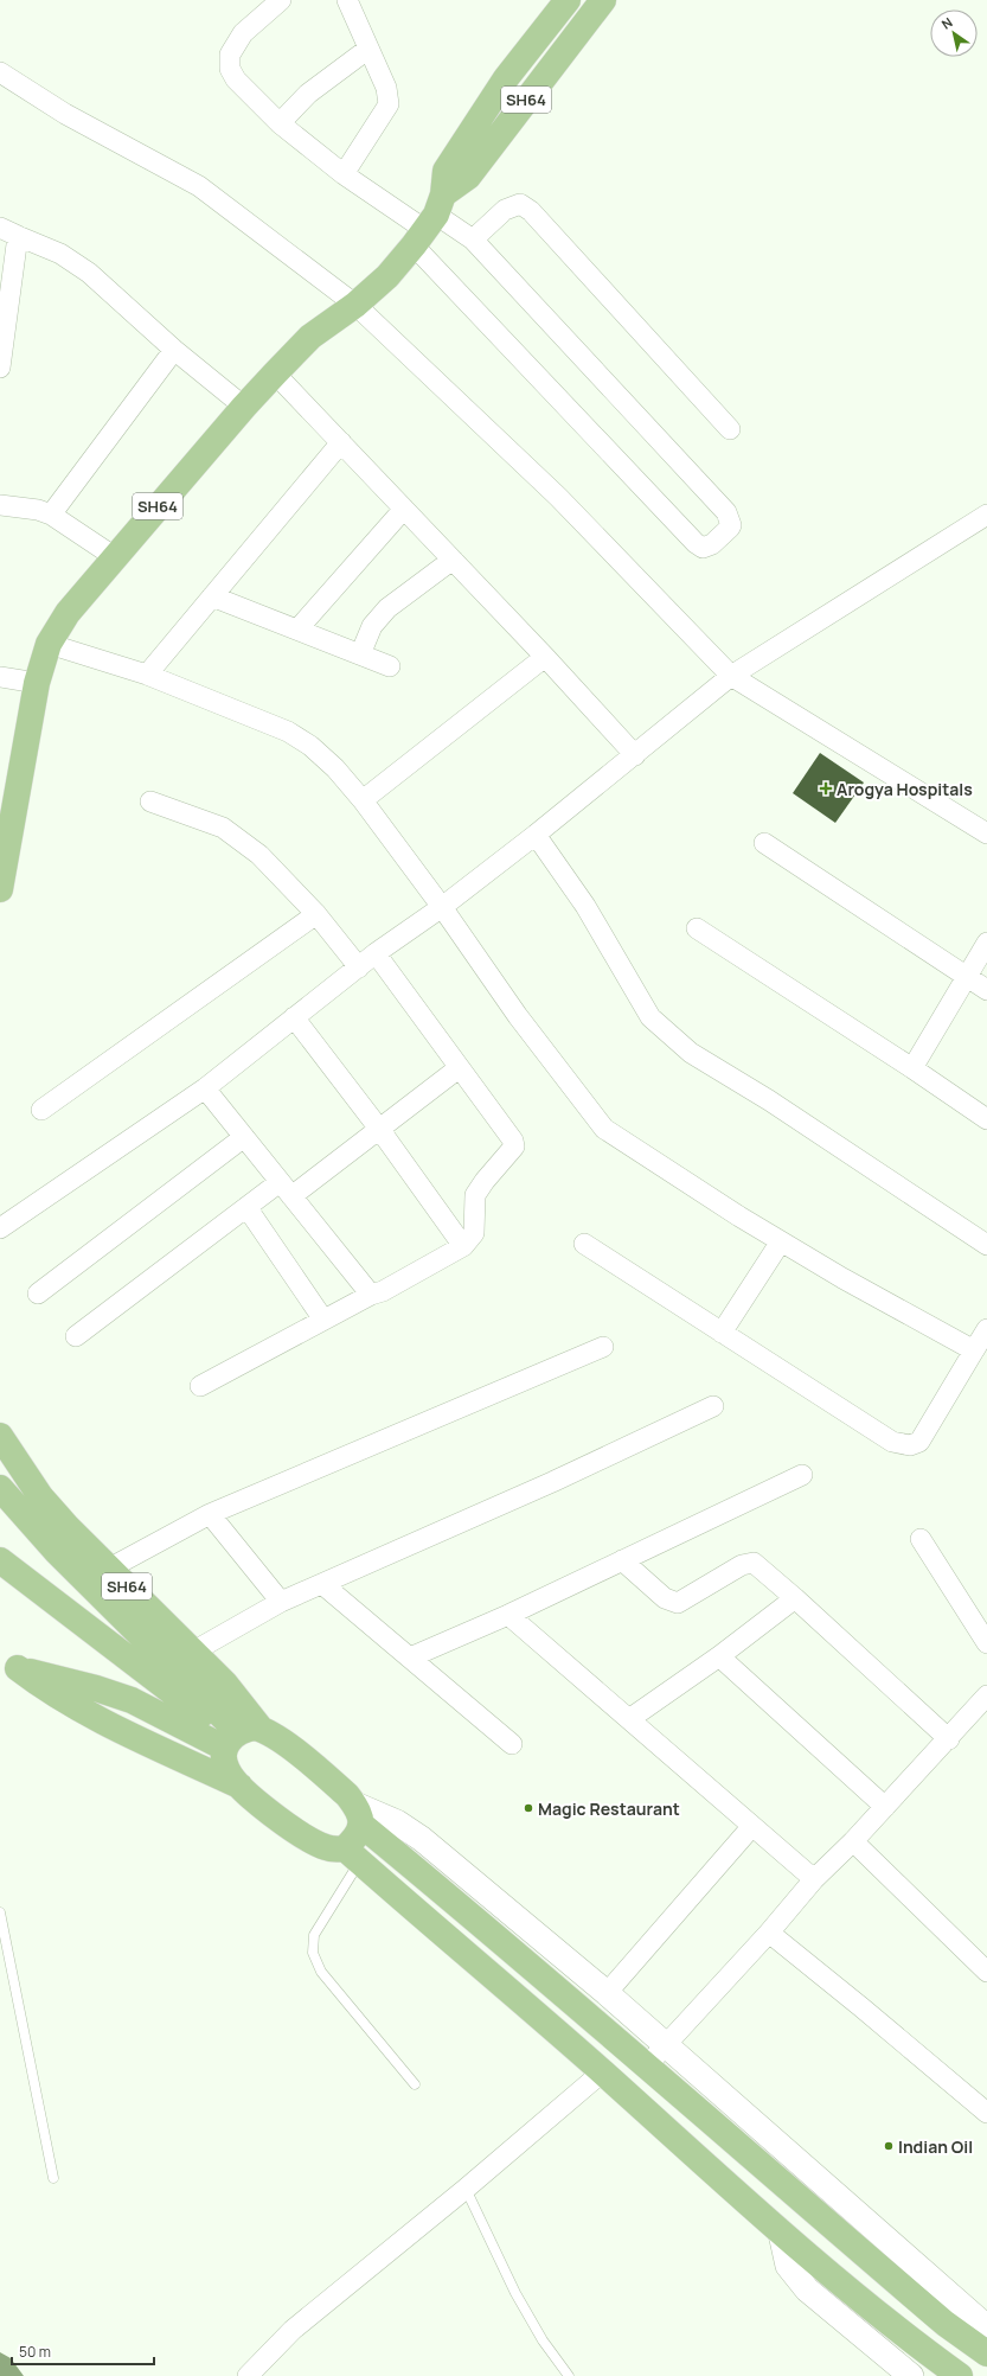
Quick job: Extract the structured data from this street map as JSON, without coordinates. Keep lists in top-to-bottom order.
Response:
{
  "streets": {
    "main road": ["SH64"]
  },
  "places": {
    "health": ["Arogya Hospitals"],
    "other": ["Magic Restaurant", "Indian Oil"]
  },
  "scale_bar": "50 m",
  "north": "top left"
}
